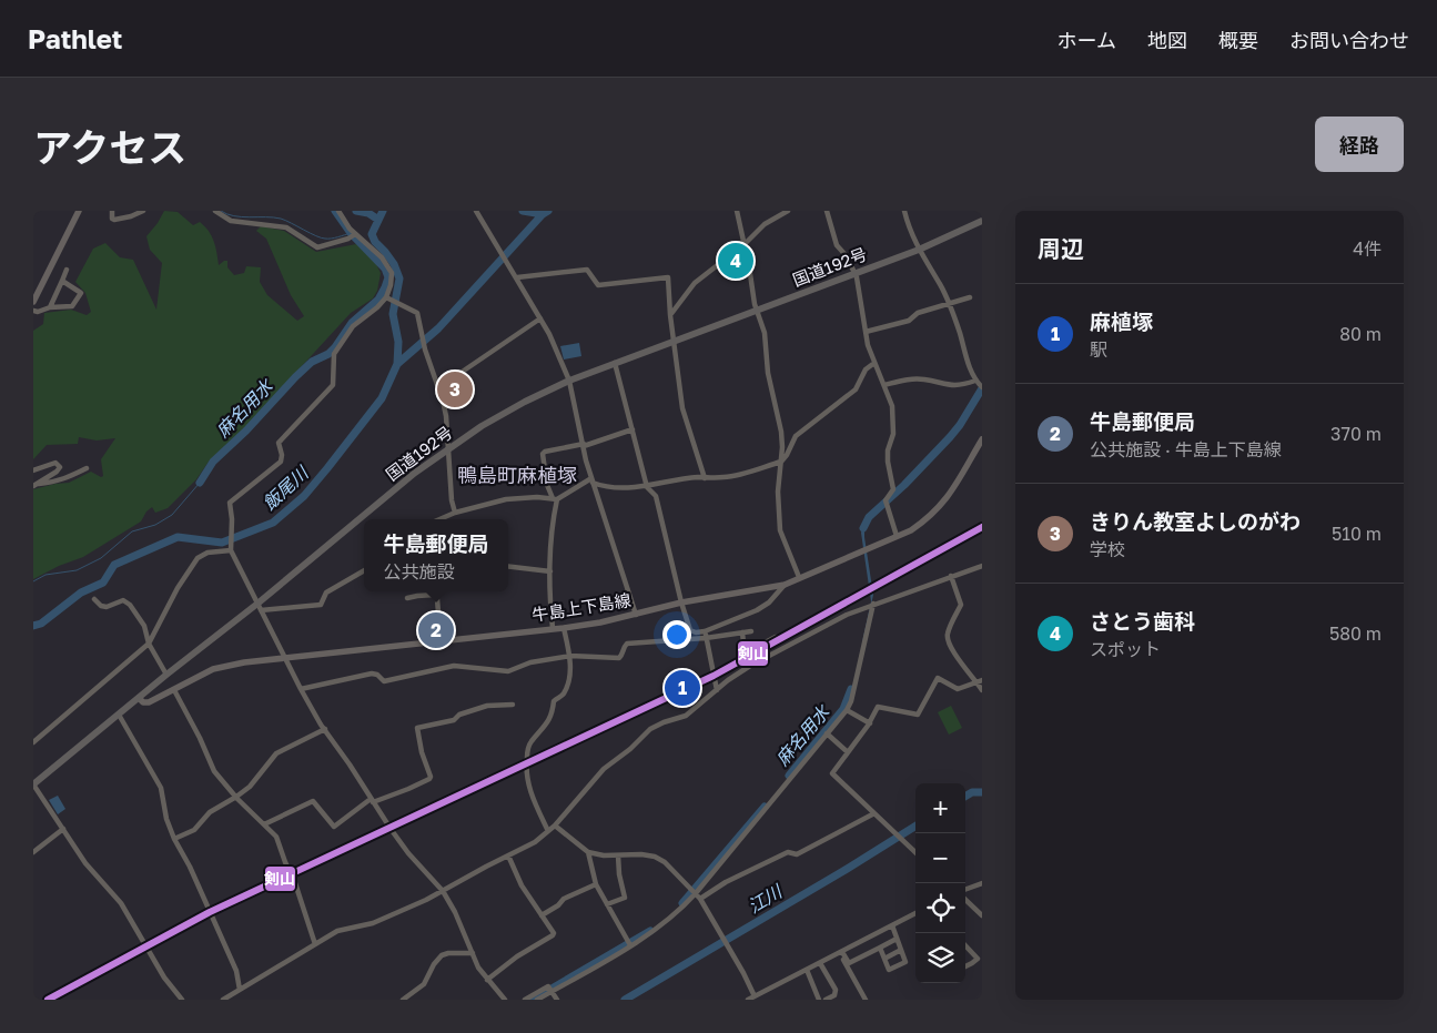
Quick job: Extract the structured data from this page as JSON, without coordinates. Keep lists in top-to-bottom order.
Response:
{
  "streets": {
    "highway": ["国道192号"],
    "main road": ["牛島上下島線"]
  },
  "crossings": [
    ["国道192号", "牛島上下島線"]
  ],
  "districts": ["鴨島町麻植塚"],
  "water": ["麻名用水", "飯尾川", "江川"],
  "lines": ["transit line 剣山"],
  "page": {
    "header": "Pathlet",
    "nav": [
      "ホーム",
      "地図",
      "概要",
      "お問い合わせ"
    ],
    "title": "アクセス",
    "buttons": "経路",
    "heading": ["周辺", "4件"],
    "pins": [
      "4",
      "3",
      "2",
      "1"
    ],
    "list": [
      {
        "mark": "1",
        "name": "麻植塚",
        "note": "駅",
        "value": "80 m"
      },
      {
        "mark": "2",
        "name": "牛島郵便局",
        "note": "公共施設 · 牛島上下島線",
        "value": "370 m"
      },
      {
        "mark": "3",
        "name": "きりん教室よしのがわ",
        "note": "学校",
        "value": "510 m"
      },
      {
        "mark": "4",
        "name": "さとう歯科",
        "note": "スポット",
        "value": "580 m"
      }
    ],
    "popup": ["牛島郵便局", "公共施設"],
    "map_buttons": ["+", "−"]
  }
}
